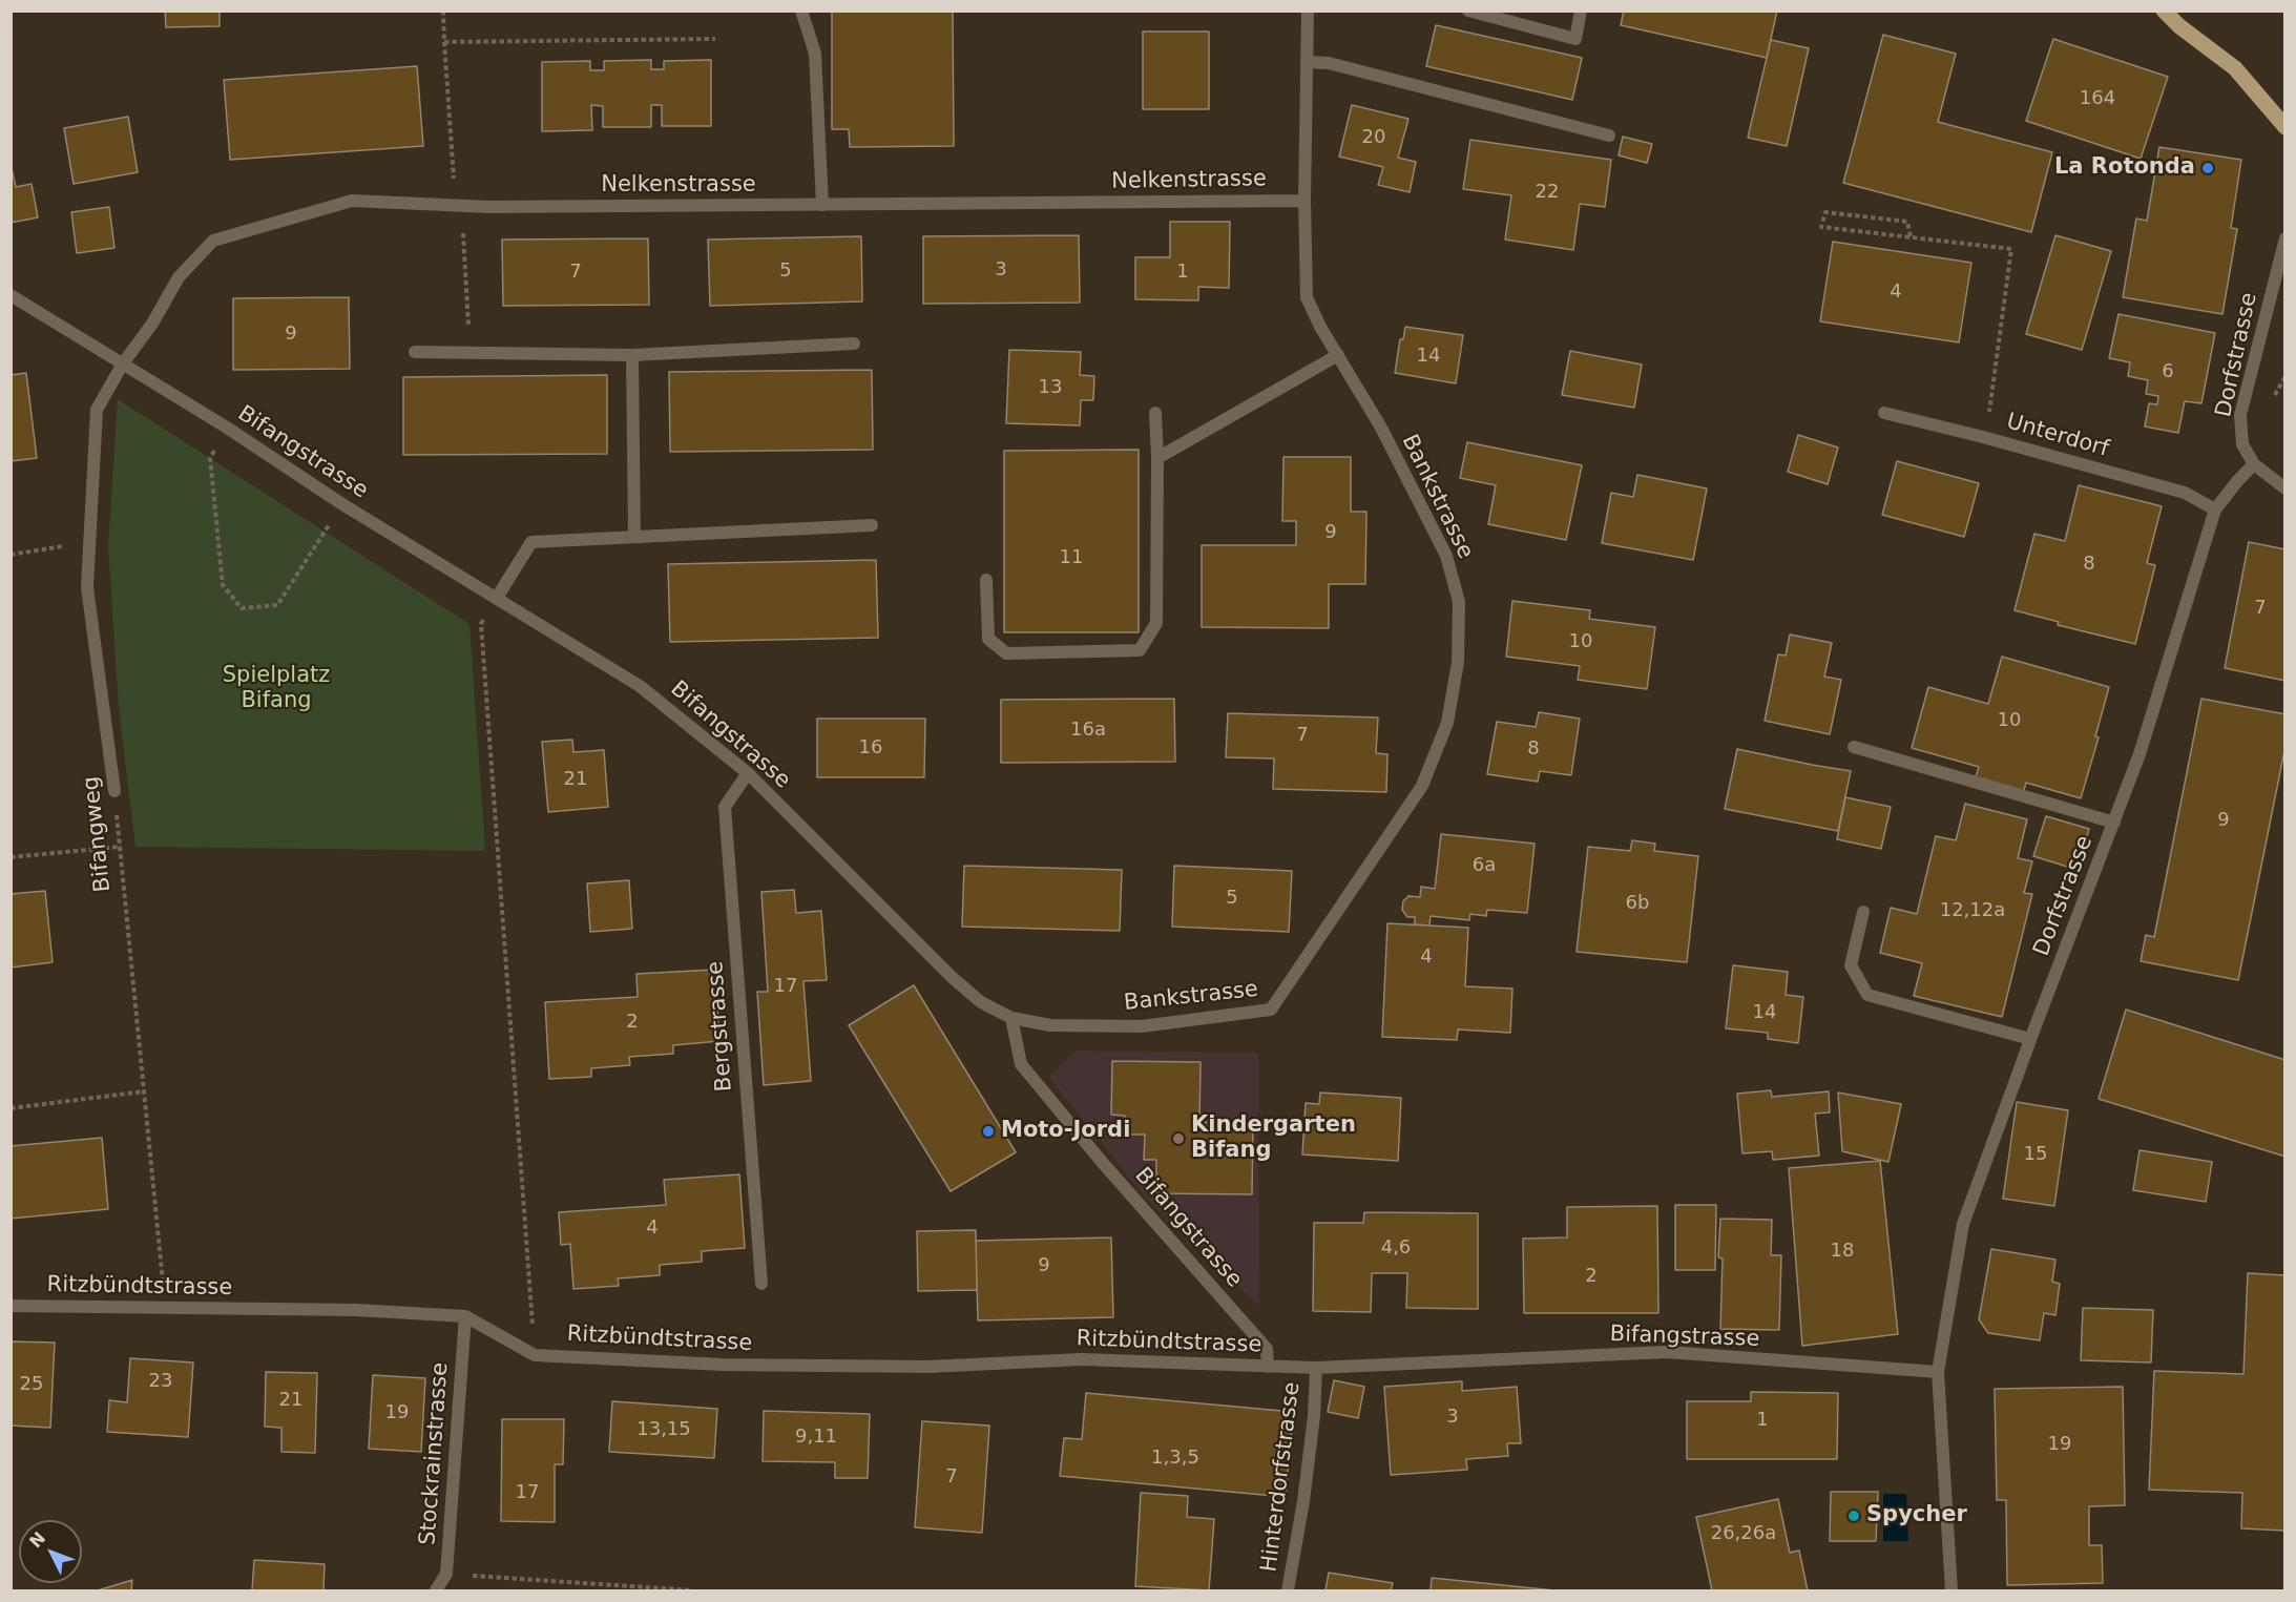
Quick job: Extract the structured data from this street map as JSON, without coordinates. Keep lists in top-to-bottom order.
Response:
{
  "streets": {
    "street": [
      "Nelkenstrasse",
      "Dorfstrasse",
      "Unterdorf",
      "Bifangstrasse",
      "Bankstrasse",
      "Bifangweg",
      "Bergstrasse",
      "Ritzbündtstrasse",
      "Stockrainstrasse",
      "Hinterdorfstrasse"
    ]
  },
  "crossings": [
    ["Nelkenstrasse", "Bifangstrasse"],
    ["Nelkenstrasse", "Bankstrasse"],
    ["Nelkenstrasse", "Bifangweg"],
    ["Dorfstrasse", "Unterdorf"],
    ["Dorfstrasse", "Bifangstrasse"],
    ["Bifangstrasse", "Bankstrasse"],
    ["Bifangstrasse", "Bifangweg"],
    ["Bifangstrasse", "Bergstrasse"],
    ["Bifangstrasse", "Ritzbündtstrasse"],
    ["Bifangstrasse", "Hinterdorfstrasse"],
    ["Bifangweg", "Ritzbündtstrasse"],
    ["Ritzbündtstrasse", "Stockrainstrasse"],
    ["Ritzbündtstrasse", "Hinterdorfstrasse"]
  ],
  "parks": ["Spielplatz Bifang"],
  "places": [
    "La Rotonda",
    "Moto-Jordi",
    "Kindergarten Bifang",
    "Spycher"
  ],
  "house_numbers": [
    "164",
    "20",
    "22",
    "3",
    "5",
    "7",
    "1",
    "4",
    "9",
    "14",
    "6",
    "13",
    "9",
    "11",
    "8",
    "7",
    "10",
    "10",
    "16a",
    "7",
    "16",
    "8",
    "21",
    "9",
    "6a",
    "5",
    "6b",
    "12,12a",
    "4",
    "17",
    "14",
    "2",
    "15",
    "4",
    "4,6",
    "18",
    "9",
    "2",
    "23",
    "25",
    "21",
    "19",
    "3",
    "1",
    "13,15",
    "9,11",
    "19",
    "1,3,5",
    "7",
    "17",
    "26,26a"
  ],
  "north": "top left"
}
